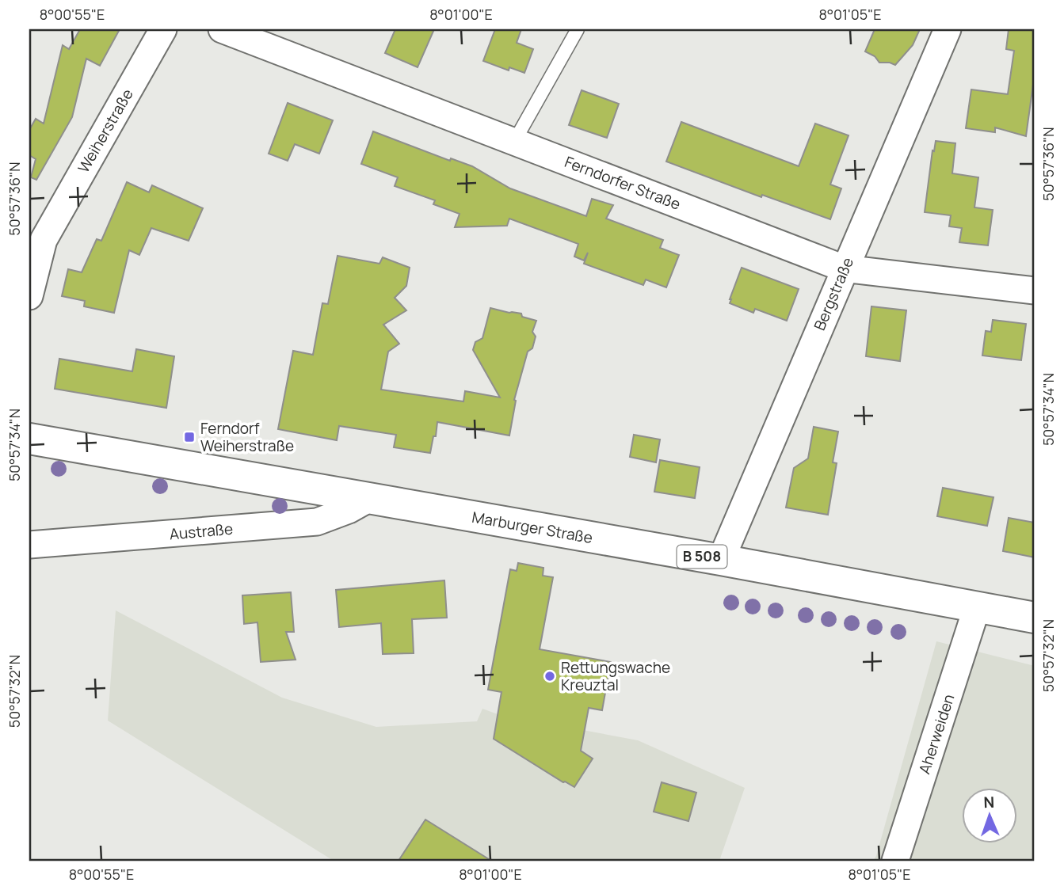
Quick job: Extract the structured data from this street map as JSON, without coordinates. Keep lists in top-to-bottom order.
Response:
{
  "streets": {
    "main road": ["Marburger Straße", "B 508"],
    "street": [
      "Weiherstraße",
      "Ferndorfer Straße",
      "Bergstraße",
      "Austraße",
      "Aherweiden"
    ]
  },
  "crossings": [
    ["Ferndorfer Straße", "Bergstraße"],
    ["Bergstraße", "Marburger Straße"],
    ["Marburger Straße", "Austraße"],
    ["Marburger Straße", "Aherweiden"]
  ],
  "places": {
    "transit": ["Ferndorf Weiherstraße"],
    "other": ["Rettungswache Kreuztal"]
  },
  "north": "top",
  "coordinates": [
    "8°00'55\"E",
    "8°01'00\"E",
    "8°01'05\"E",
    "50°57'36\"N",
    "50°57'34\"N",
    "50°57'32\"N"
  ]
}
